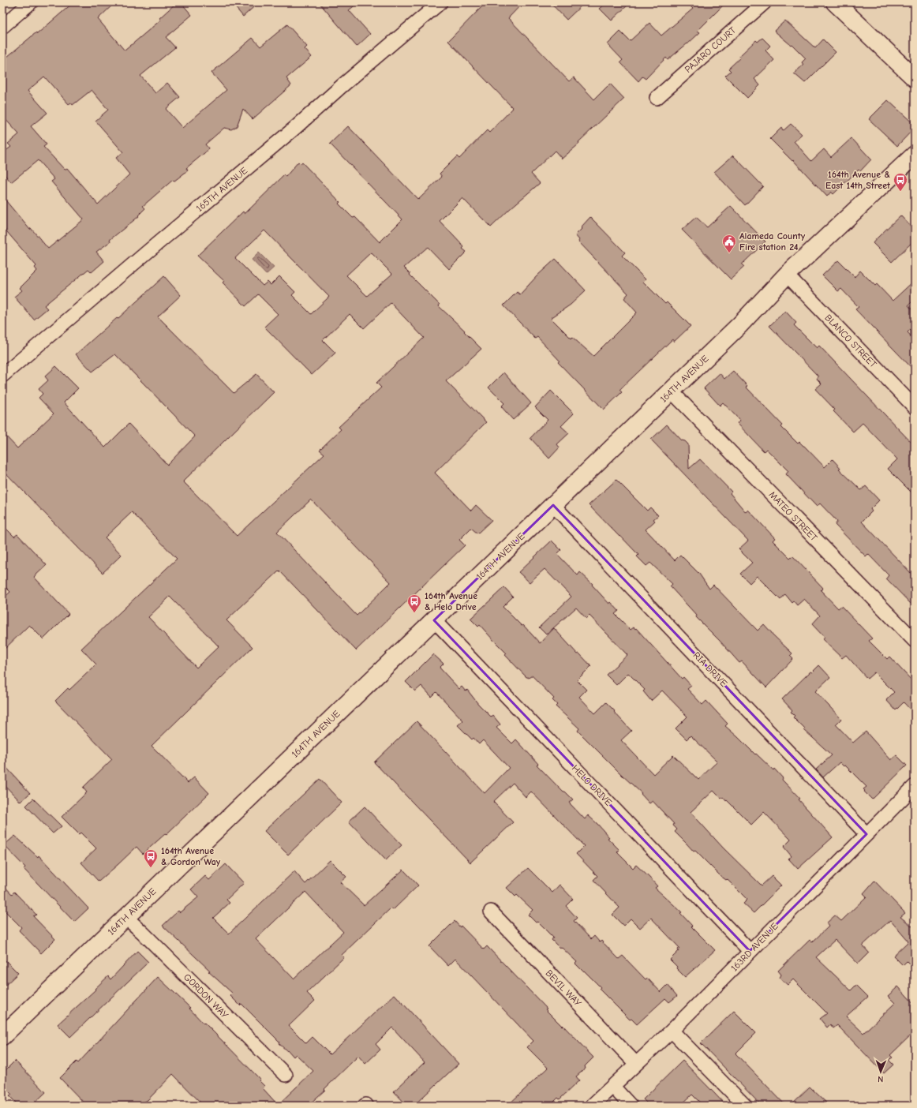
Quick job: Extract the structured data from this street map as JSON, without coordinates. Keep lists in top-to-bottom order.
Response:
{
  "streets": {
    "street": [
      "PAJARO COURT",
      "165TH AVENUE",
      "BLANCO STREET",
      "164TH AVENUE",
      "MATEO STREET",
      "RIA DRIVE",
      "HELO DRIVE",
      "163RD AVENUE",
      "BEVIL WAY",
      "GORDON WAY"
    ]
  },
  "crossings": [
    ["BLANCO STREET", "164TH AVENUE"],
    ["164TH AVENUE", "MATEO STREET"],
    ["164TH AVENUE", "RIA DRIVE"],
    ["164TH AVENUE", "HELO DRIVE"],
    ["164TH AVENUE", "GORDON WAY"],
    ["RIA DRIVE", "163RD AVENUE"],
    ["HELO DRIVE", "163RD AVENUE"],
    ["163RD AVENUE", "BEVIL WAY"]
  ],
  "places": {
    "bus stop": ["164th Avenue & East 14th Street", "164th Avenue & Helo Drive", "164th Avenue & Gordon Way"],
    "public building": ["Alameda County Fire station 24"]
  },
  "north": "bottom"
}
